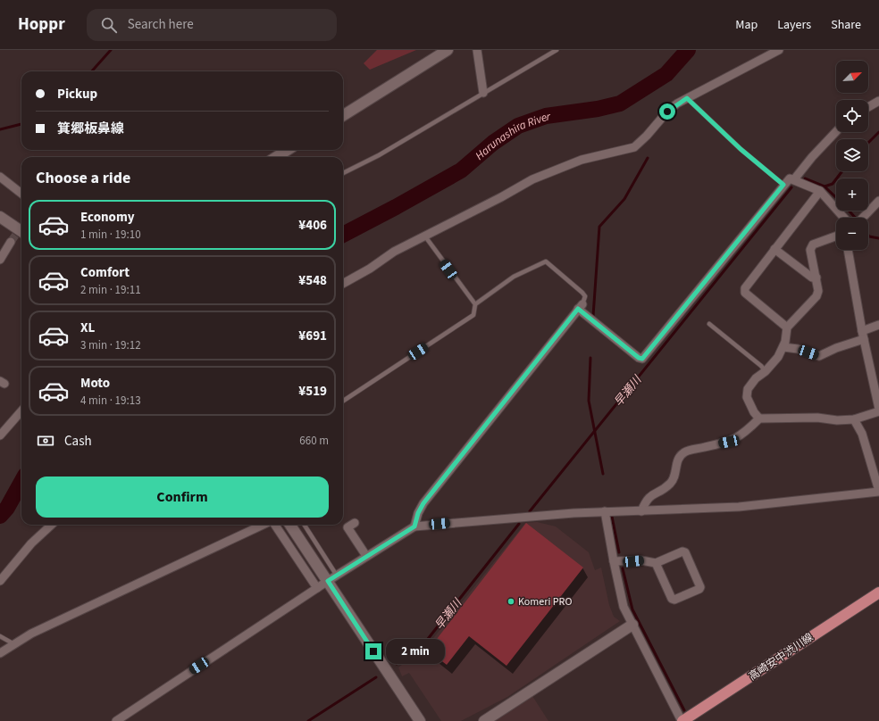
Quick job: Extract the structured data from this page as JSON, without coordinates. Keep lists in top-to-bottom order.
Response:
{
  "streets": {
    "main road": ["高崎安中渋川線"]
  },
  "water": ["Harunashira River", "早瀬川"],
  "places": ["Komeri PRO"],
  "north": "top right",
  "page": {
    "header": "Hoppr",
    "search": "Search here",
    "nav": ["Map", "Layers", "Share"],
    "map_buttons": ["+", "−"],
    "banner": ["Pickup", "箕郷板鼻線"],
    "heading": "Choose a ride",
    "list": [
      {
        "name": "Economy",
        "note": "1 min · 19:10",
        "value": "¥406"
      },
      {
        "name": "Comfort",
        "note": "2 min · 19:11",
        "value": "¥548"
      },
      {
        "name": "XL",
        "note": "3 min · 19:12",
        "value": "¥691"
      },
      {
        "name": "Moto",
        "note": "4 min · 19:13",
        "value": "¥519"
      }
    ],
    "pay": ["Cash", "660 m"],
    "buttons": "Confirm",
    "bubble": "2 min"
  }
}
